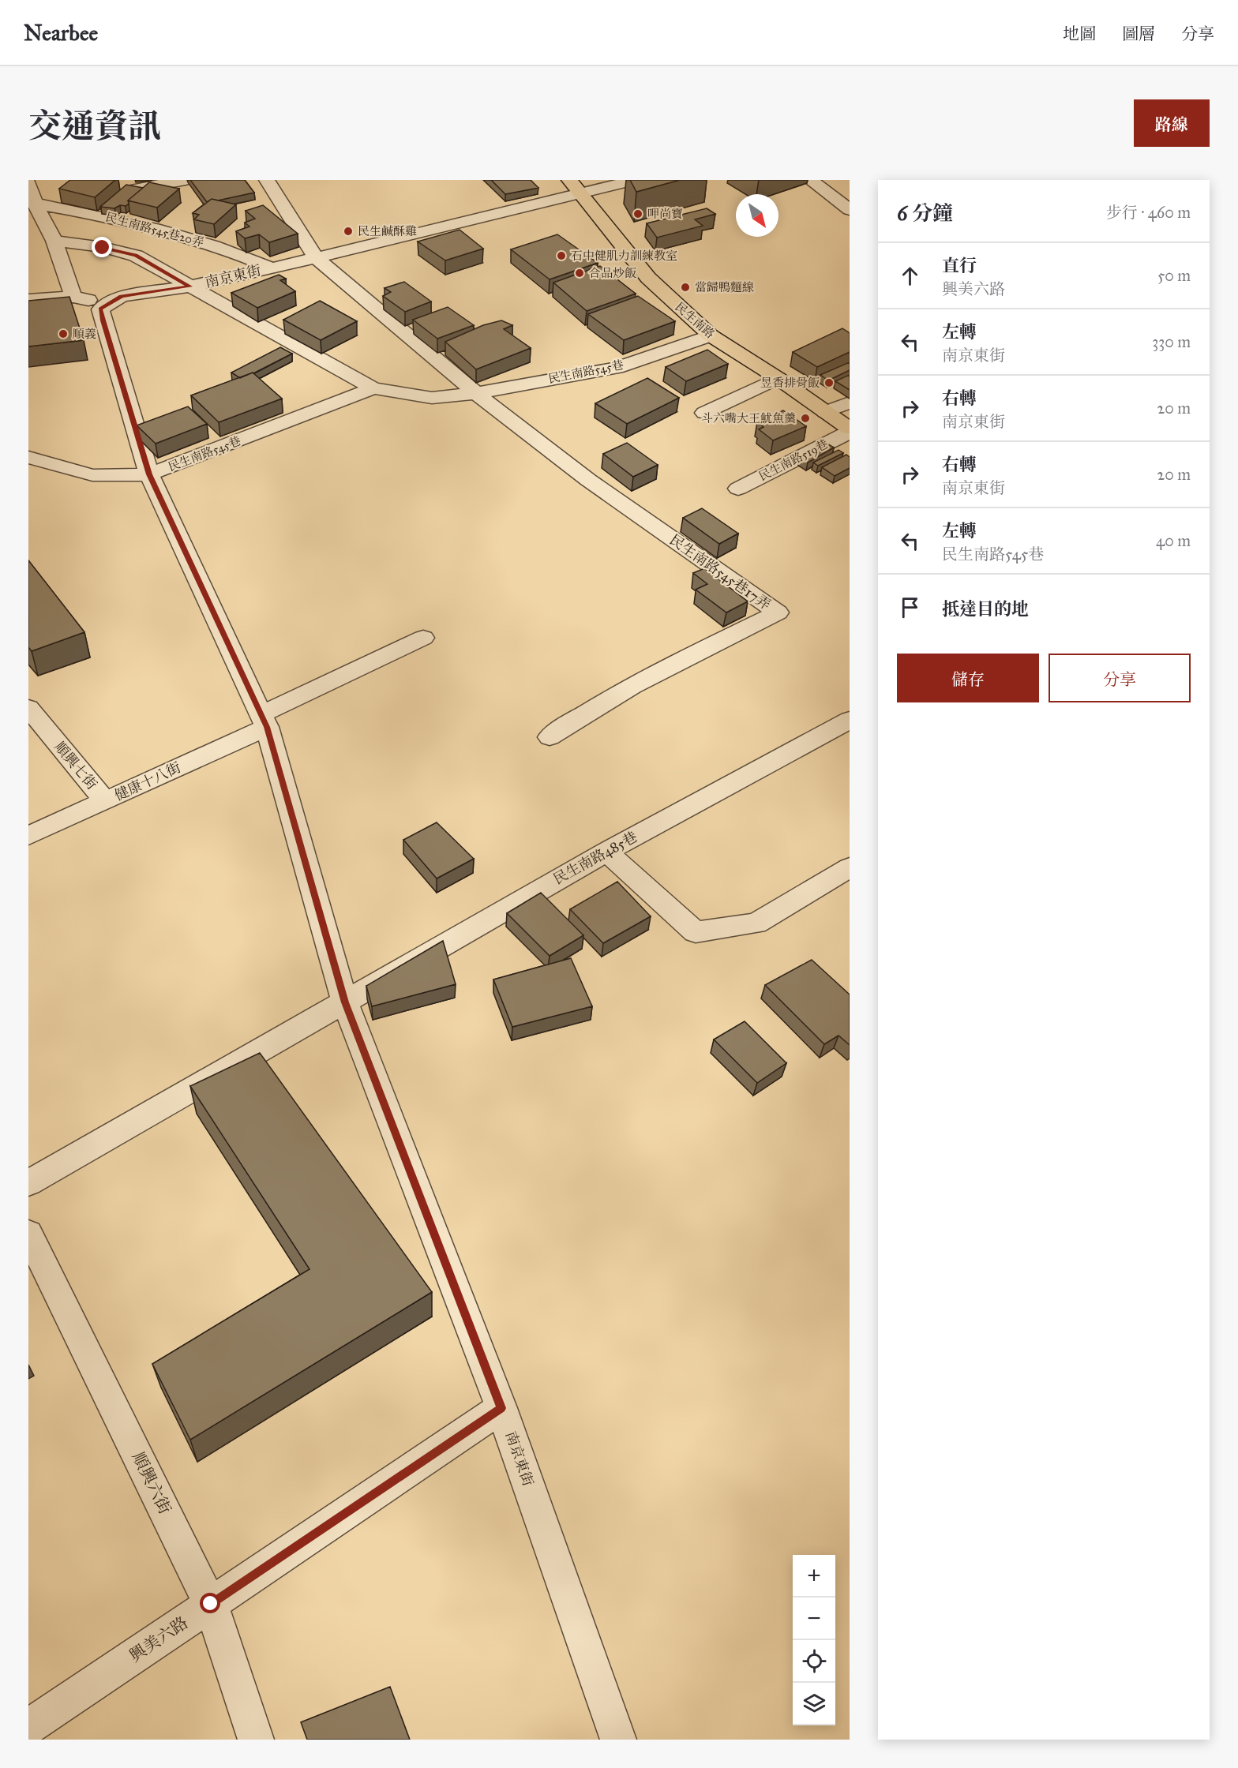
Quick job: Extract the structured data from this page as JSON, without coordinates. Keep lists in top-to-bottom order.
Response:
{
  "streets": {
    "main road": ["民生南路"],
    "street": [
      "民生南路545巷20弄",
      "南京東街",
      "民生南路545巷",
      "民生南路519巷",
      "民生南路545巷17弄",
      "順興七街",
      "健康十八街",
      "民生南路485巷",
      "順興六街",
      "興美六路"
    ]
  },
  "crossings": [
    ["民生南路545巷20弄", "南京東街"],
    ["南京東街", "民生南路"],
    ["南京東街", "民生南路545巷"],
    ["南京東街", "健康十八街"],
    ["南京東街", "民生南路485巷"],
    ["南京東街", "興美六路"],
    ["民生南路", "民生南路545巷"],
    ["民生南路", "民生南路519巷"],
    ["民生南路545巷", "民生南路545巷17弄"],
    ["順興七街", "健康十八街"],
    ["順興六街", "興美六路"]
  ],
  "places": [
    "呷尚寶",
    "民生鹹酥雞",
    "石中健肌力訓練教室",
    "合品炒飯",
    "當歸鴨麵線",
    "順義",
    "昱香排骨飯",
    "斗六嘴大王魷魚羹"
  ],
  "north": "bottom right",
  "page": {
    "header": "Nearbee",
    "nav": ["地圖", "圖層", "分享"],
    "title": "交通資訊",
    "buttons": [
      "路線",
      ["儲存", "分享"]
    ],
    "heading": ["6 分鐘", "步行 · 460 m"],
    "list": [
      ["直行", "興美六路", "50 m"],
      ["左轉", "南京東街", "330 m"],
      ["右轉", "南京東街", "20 m"],
      ["右轉", "南京東街", "20 m"],
      ["左轉", "民生南路545巷", "40 m"],
      "抵達目的地"
    ],
    "map_buttons": ["+", "−"]
  }
}
